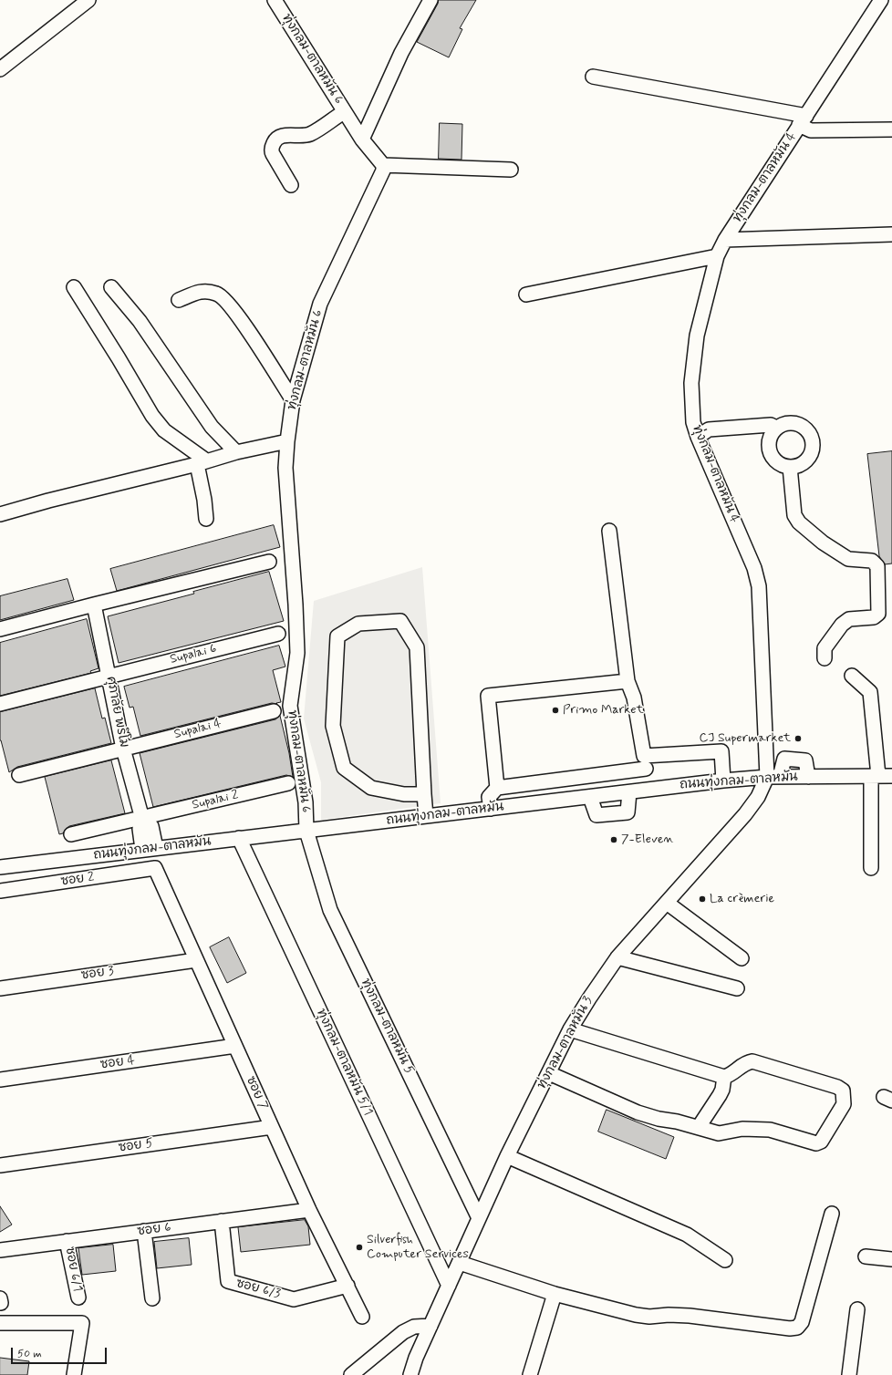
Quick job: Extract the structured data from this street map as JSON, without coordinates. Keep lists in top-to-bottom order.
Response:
{
  "streets": {
    "street": [
      "ทุ่งกลม-ตาลหมัน 6",
      "ทุ่งกลม-ตาลหมัน 4",
      "Supalai 6",
      "ศุภาลัย พรีโม",
      "Supalai 4",
      "ถนนทุ่งกลม-ตาลหมัน",
      "Supalai 2",
      "ซอย 2",
      "ซอย 3",
      "ทุ่งกลม-ตาลหมัน 5",
      "ทุ่งกลม-ตาลหมัน 3",
      "ทุ่งกลม-ตาลหมัน 5/1",
      "ซอย 4",
      "ซอย 7",
      "ซอย 5",
      "ซอย 6",
      "ซอย 6/1",
      "ซอย 6/3"
    ]
  },
  "crossings": [
    ["ทุ่งกลม-ตาลหมัน 6", "ถนนทุ่งกลม-ตาลหมัน"],
    ["ทุ่งกลม-ตาลหมัน 6", "ทุ่งกลม-ตาลหมัน 5"],
    ["ทุ่งกลม-ตาลหมัน 4", "ถนนทุ่งกลม-ตาลหมัน"],
    ["ทุ่งกลม-ตาลหมัน 4", "ทุ่งกลม-ตาลหมัน 3"],
    ["Supalai 6", "ศุภาลัย พรีโม"],
    ["ศุภาลัย พรีโม", "Supalai 4"],
    ["ศุภาลัย พรีโม", "ถนนทุ่งกลม-ตาลหมัน"],
    ["ศุภาลัย พรีโม", "Supalai 2"],
    ["ถนนทุ่งกลม-ตาลหมัน", "ทุ่งกลม-ตาลหมัน 5"],
    ["ถนนทุ่งกลม-ตาลหมัน", "ทุ่งกลม-ตาลหมัน 3"],
    ["ถนนทุ่งกลม-ตาลหมัน", "ทุ่งกลม-ตาลหมัน 5/1"],
    ["ซอย 2", "ซอย 7"],
    ["ซอย 3", "ซอย 7"],
    ["ทุ่งกลม-ตาลหมัน 5", "ทุ่งกลม-ตาลหมัน 3"],
    ["ทุ่งกลม-ตาลหมัน 3", "ทุ่งกลม-ตาลหมัน 5/1"],
    ["ซอย 4", "ซอย 7"],
    ["ซอย 7", "ซอย 5"],
    ["ซอย 7", "ซอย 6"],
    ["ซอย 7", "ซอย 6/3"],
    ["ซอย 6", "ซอย 6/1"],
    ["ซอย 6", "ซอย 6/3"]
  ],
  "places": [
    "Primo Market",
    "CJ Supermarket",
    "7-Eleven",
    "La crèmerie",
    "Silverfish Computer Services"
  ],
  "scale_bar": "50 m"
}
